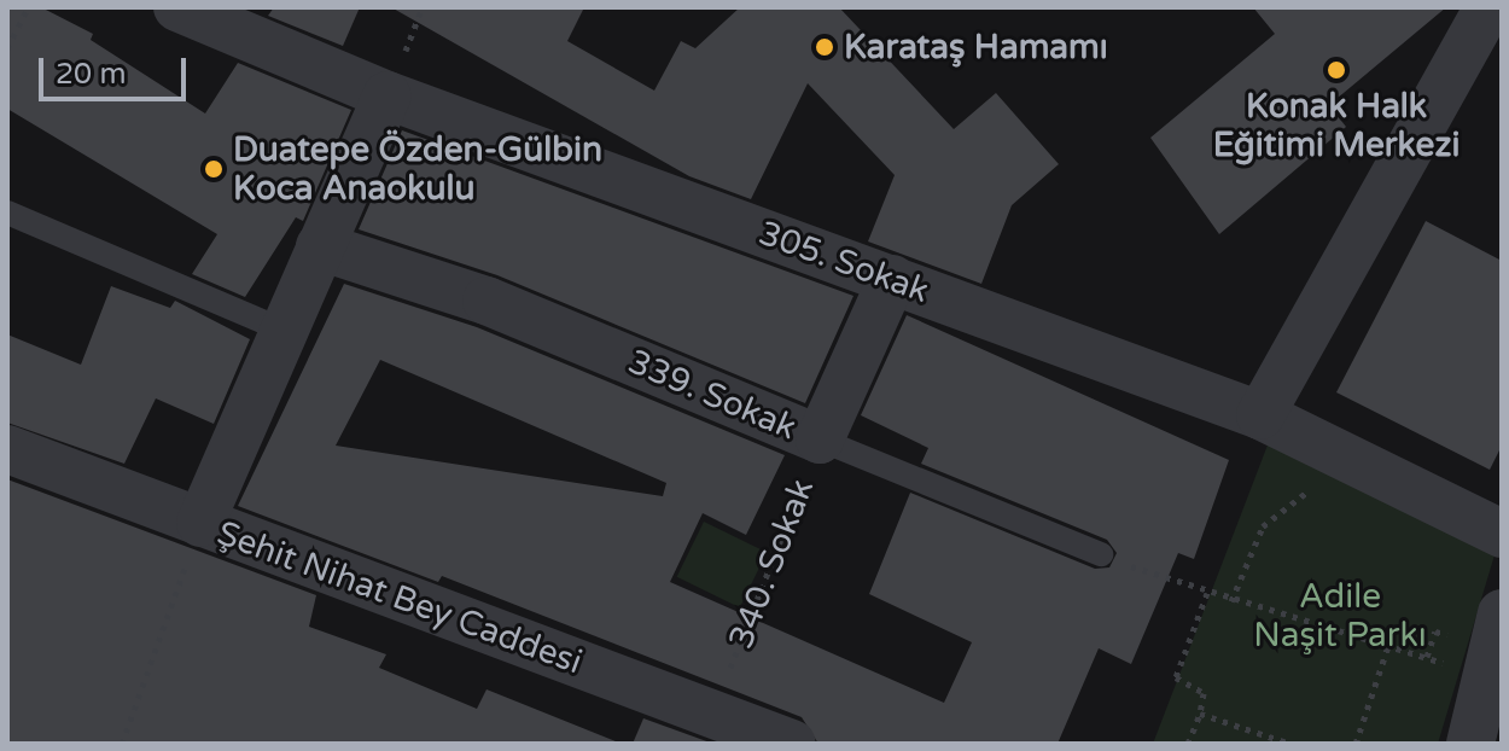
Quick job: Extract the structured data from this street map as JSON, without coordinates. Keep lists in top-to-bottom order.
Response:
{
  "streets": {
    "street": [
      "305. Sokak",
      "339. Sokak",
      "340. Sokak",
      "Şehit Nihat Bey Caddesi"
    ]
  },
  "crossings": [
    ["305. Sokak", "340. Sokak"],
    ["339. Sokak", "340. Sokak"],
    ["340. Sokak", "Şehit Nihat Bey Caddesi"]
  ],
  "parks": ["Adile Naşit Parkı"],
  "places": ["Karataş Hamamı", "Konak Halk Eğitimi Merkezi", "Duatepe Özden-Gülbin Koca Anaokulu"],
  "scale_bar": "20 m"
}
